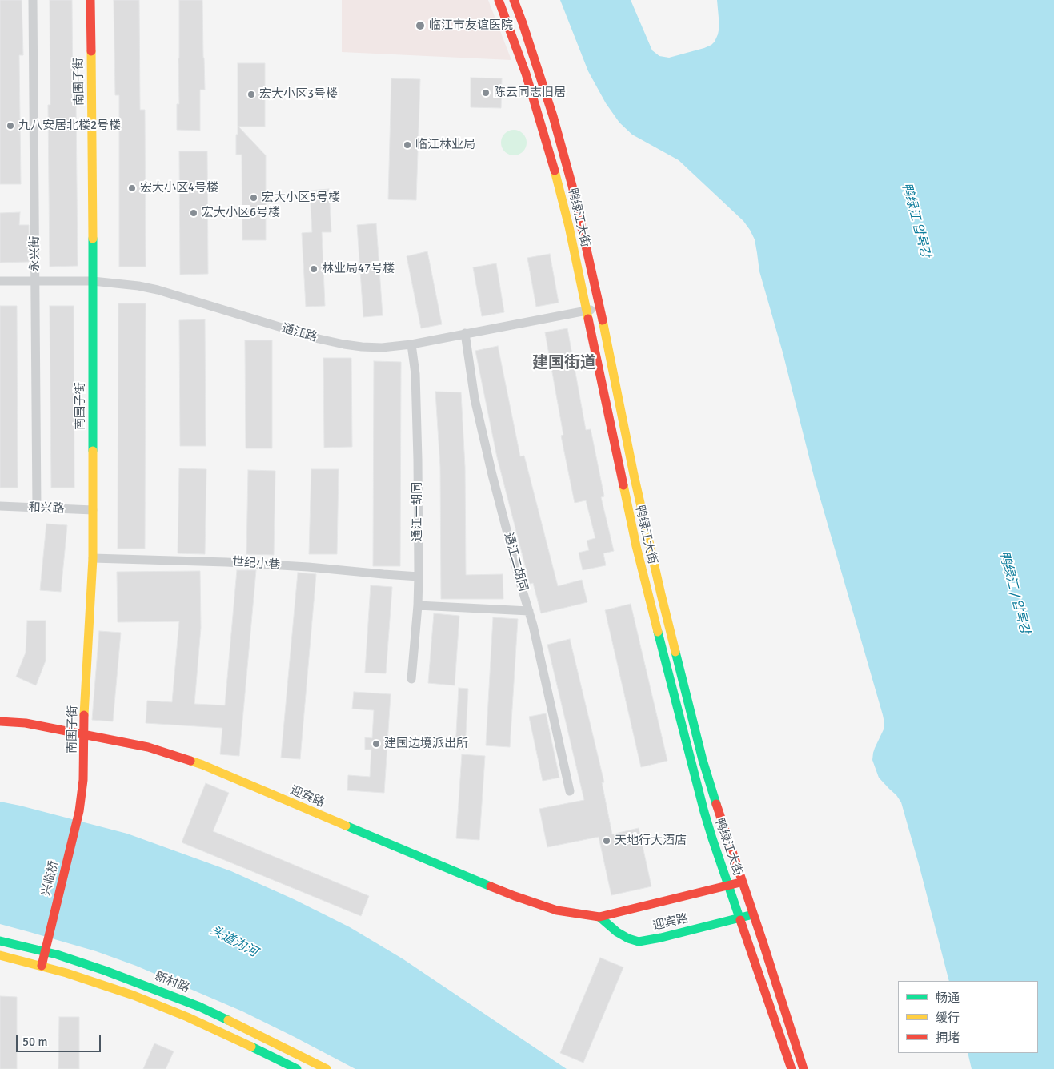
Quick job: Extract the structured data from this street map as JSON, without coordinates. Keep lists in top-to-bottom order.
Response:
{
  "streets": {
    "main road": [
      "南围子街",
      "鸭绿江大街",
      "迎宾路",
      "兴临桥",
      "新村路"
    ],
    "street": [
      "永兴街",
      "通江路",
      "和兴路",
      "通江一胡同",
      "通江二胡同",
      "世纪小巷"
    ]
  },
  "crossings": [
    ["南围子街", "通江路"],
    ["南围子街", "和兴路"],
    ["南围子街", "世纪小巷"],
    ["南围子街", "迎宾路"],
    ["南围子街", "兴临桥"],
    ["鸭绿江大街", "通江路"],
    ["鸭绿江大街", "迎宾路"],
    ["永兴街", "通江路"],
    ["永兴街", "和兴路"],
    ["通江路", "通江一胡同"],
    ["通江路", "通江二胡同"],
    ["通江一胡同", "世纪小巷"],
    ["兴临桥", "新村路"]
  ],
  "districts": ["建国街道"],
  "water": ["鸭绿江 압록강", "鸭绿江 / 압록강", "头道沟河"],
  "places": [
    "临江市友谊医院",
    "陈云同志旧居",
    "宏大小区3号楼",
    "九八安居北楼2号楼",
    "临江林业局",
    "宏大小区4号楼",
    "宏大小区5号楼",
    "宏大小区6号楼",
    "林业局47号楼",
    "建国边境派出所",
    "天地行大酒店"
  ],
  "legend": ["畅通", "缓行", "拥堵"],
  "scale_bar": "50 m"
}
